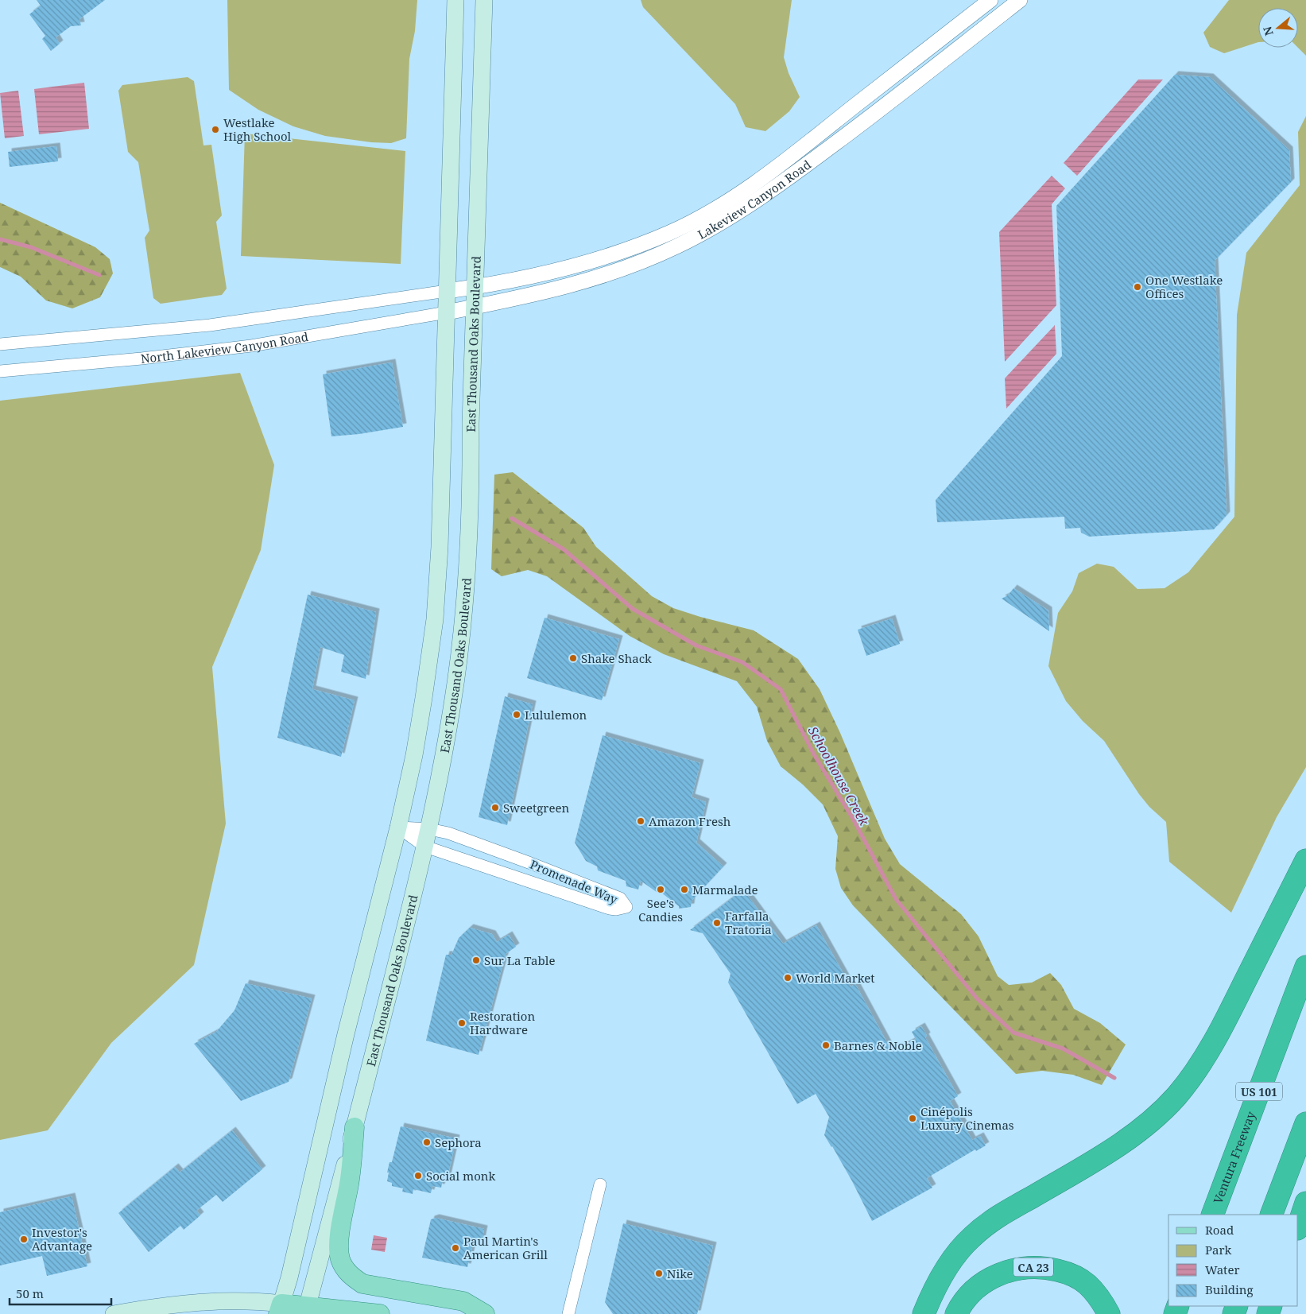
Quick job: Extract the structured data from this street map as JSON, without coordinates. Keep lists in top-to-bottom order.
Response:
{
  "streets": {
    "highway": ["US 101", "Ventura Freeway", "CA 23"],
    "main road": ["East Thousand Oaks Boulevard"],
    "street": ["Lakeview Canyon Road", "North Lakeview Canyon Road", "Promenade Way"]
  },
  "crossings": [
    ["Lakeview Canyon Road", "East Thousand Oaks Boulevard"],
    ["Lakeview Canyon Road", "North Lakeview Canyon Road"],
    ["East Thousand Oaks Boulevard", "Promenade Way"]
  ],
  "water": ["Schoolhouse Creek"],
  "places": [
    "Westlake High School",
    "One Westlake Offices",
    "Shake Shack",
    "Lululemon",
    "Sweetgreen",
    "Amazon Fresh",
    "See's Candies",
    "Marmalade",
    "Farfalla Tratoria",
    "Sur La Table",
    "World Market",
    "Restoration Hardware",
    "Barnes & Noble",
    "Cinépolis Luxury Cinemas",
    "Sephora",
    "Social monk",
    "Investor's Advantage",
    "Paul Martin's American Grill",
    "Nike"
  ],
  "legend": [
    "Road",
    "Park",
    "Water",
    "Building"
  ],
  "scale_bar": "50 m",
  "north": "left"
}
